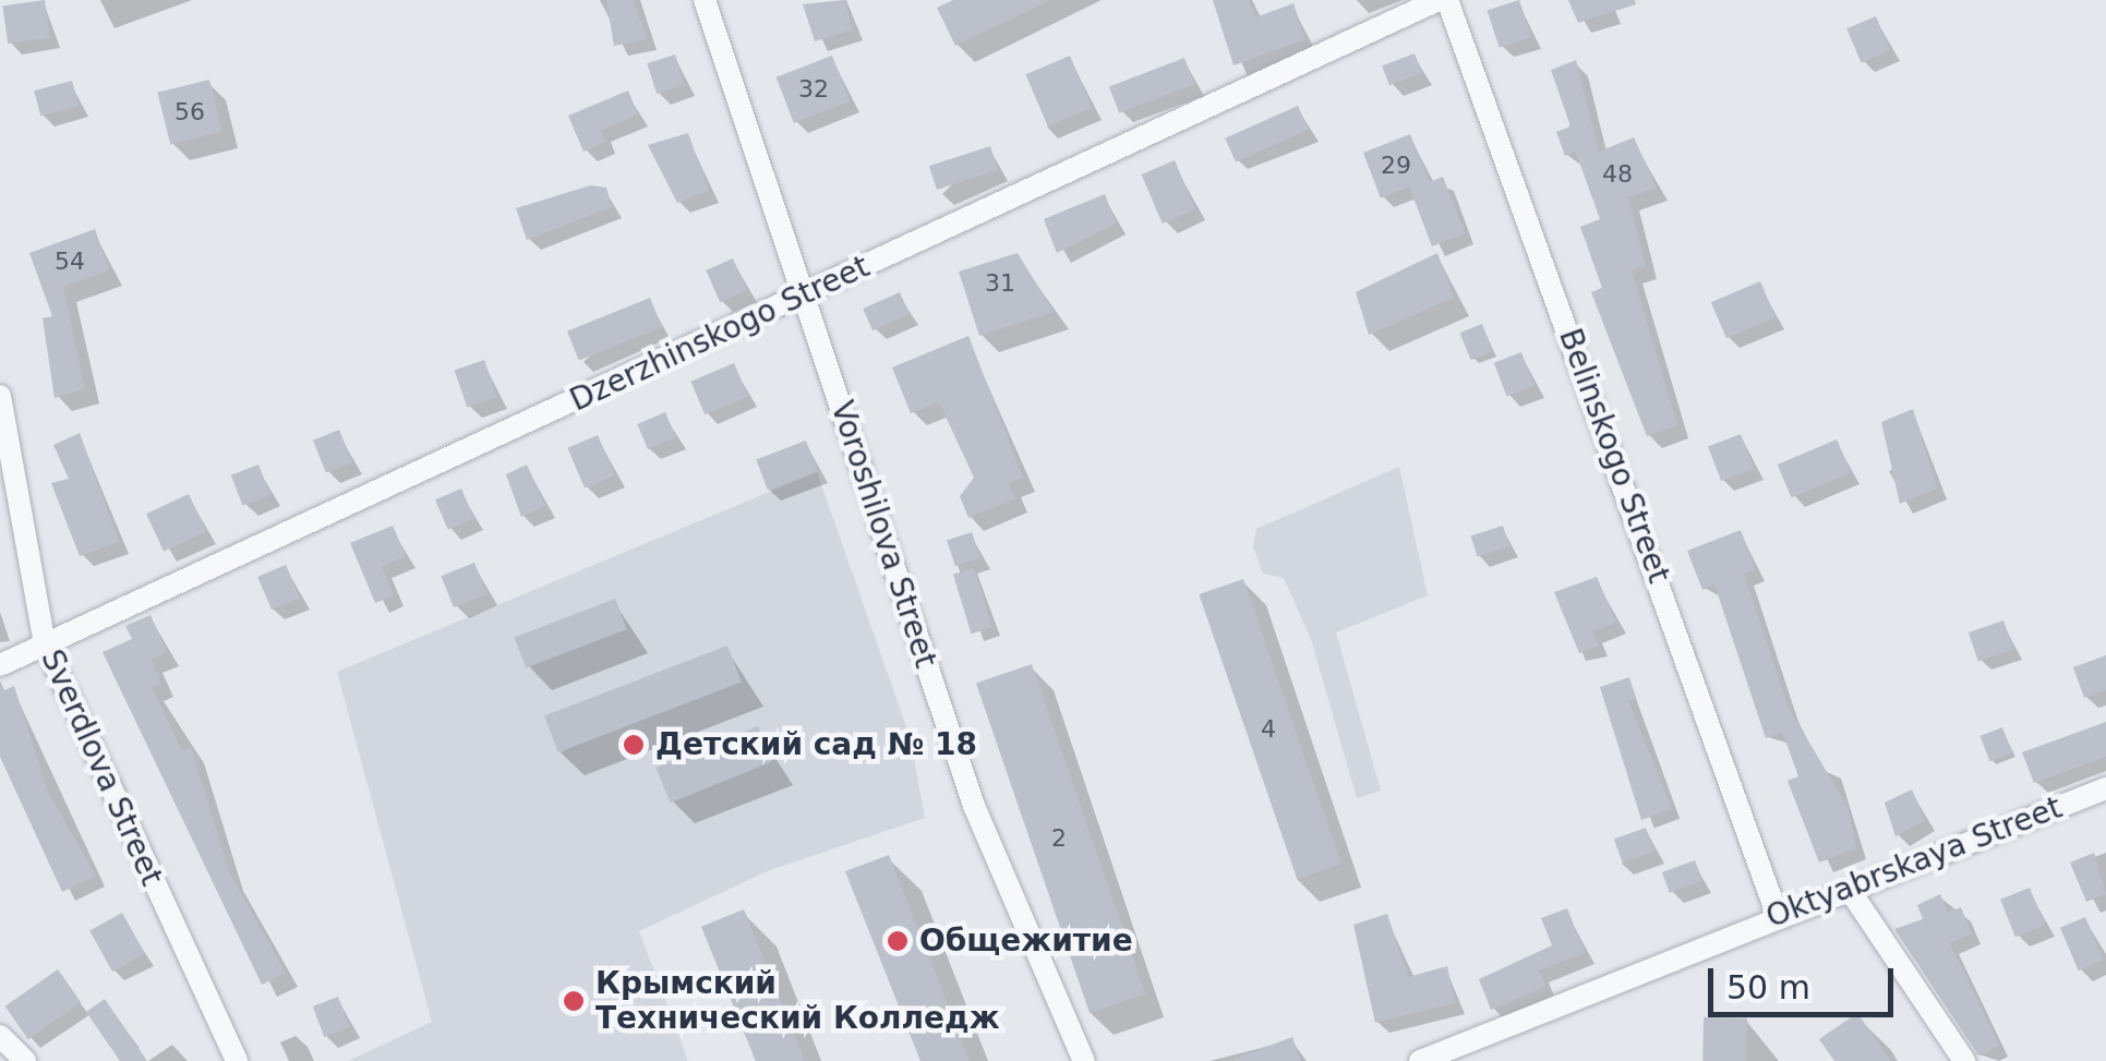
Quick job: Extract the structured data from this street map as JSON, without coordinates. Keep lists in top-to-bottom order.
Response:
{
  "streets": {
    "street": [
      "Dzerzhinskogo Street",
      "Belinskogo Street",
      "Voroshilova Street",
      "Sverdlova Street",
      "Oktyabrskaya Street"
    ]
  },
  "crossings": [
    ["Dzerzhinskogo Street", "Voroshilova Street"],
    ["Dzerzhinskogo Street", "Sverdlova Street"],
    ["Belinskogo Street", "Oktyabrskaya Street"]
  ],
  "places": ["Детский сад № 18", "Общежитие", "Крымский Технический Колледж"],
  "house_numbers": [
    "32",
    "56",
    "29",
    "48",
    "54",
    "31",
    "4",
    "2"
  ],
  "scale_bar": "50 m"
}
